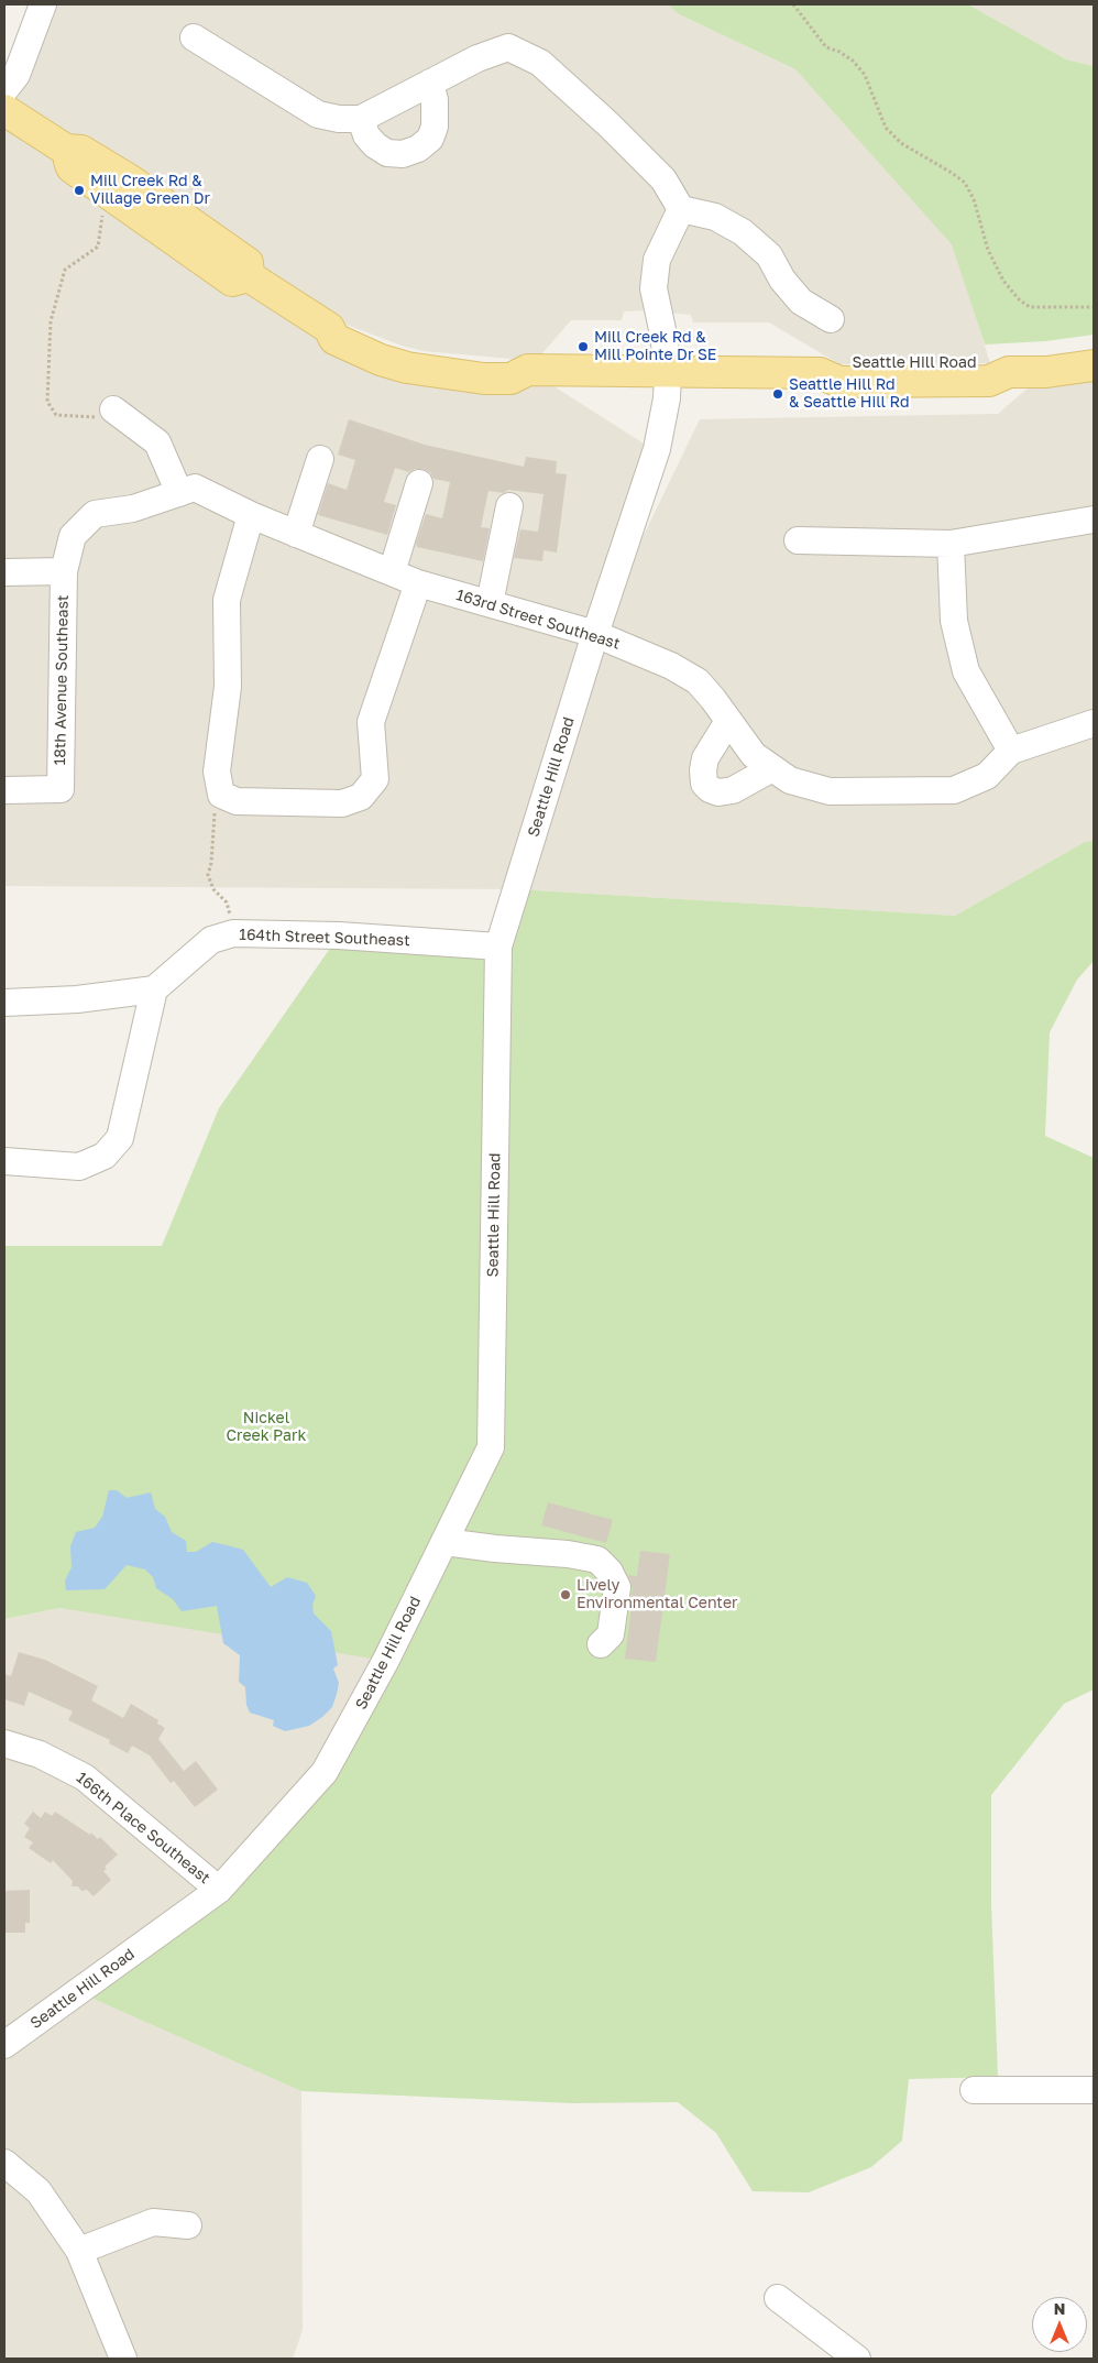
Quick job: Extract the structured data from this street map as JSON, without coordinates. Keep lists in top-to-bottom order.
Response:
{
  "streets": {
    "main road": ["Seattle Hill Road"],
    "street": [
      "163rd Street Southeast",
      "18th Avenue Southeast",
      "164th Street Southeast",
      "166th Place Southeast"
    ]
  },
  "crossings": [
    ["Seattle Hill Road", "163rd Street Southeast"],
    ["Seattle Hill Road", "164th Street Southeast"],
    ["Seattle Hill Road", "166th Place Southeast"],
    ["163rd Street Southeast", "18th Avenue Southeast"]
  ],
  "parks": ["Nickel Creek Park"],
  "places": [
    "Mill Creek Rd & Village Green Dr",
    "Mill Creek Rd & Mill Pointe Dr SE",
    "Seattle Hill Rd & Seattle Hill Rd",
    "Lively Environmental Center"
  ],
  "north": "top"
}
